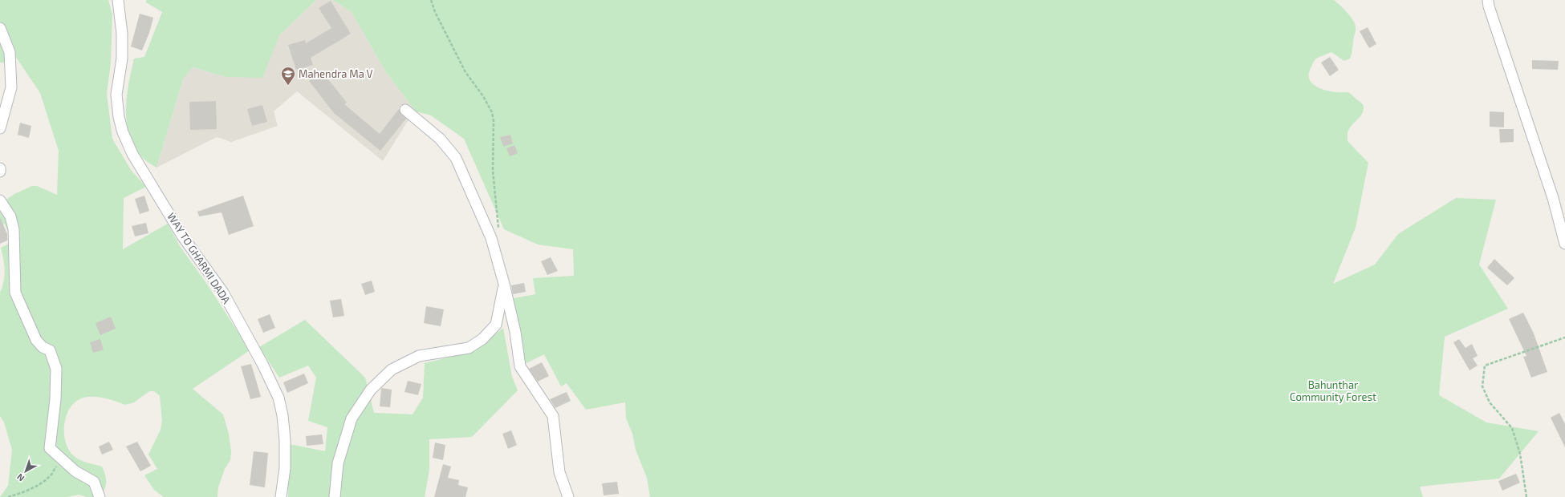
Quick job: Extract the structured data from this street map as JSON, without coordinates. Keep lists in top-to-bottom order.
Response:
{
  "streets": {
    "street": ["WAY TO GHARMI DADA"]
  },
  "parks": ["Bahunthar Community Forest"],
  "places": {
    "school or university": ["Mahendra Ma V"]
  },
  "north": "bottom left"
}
